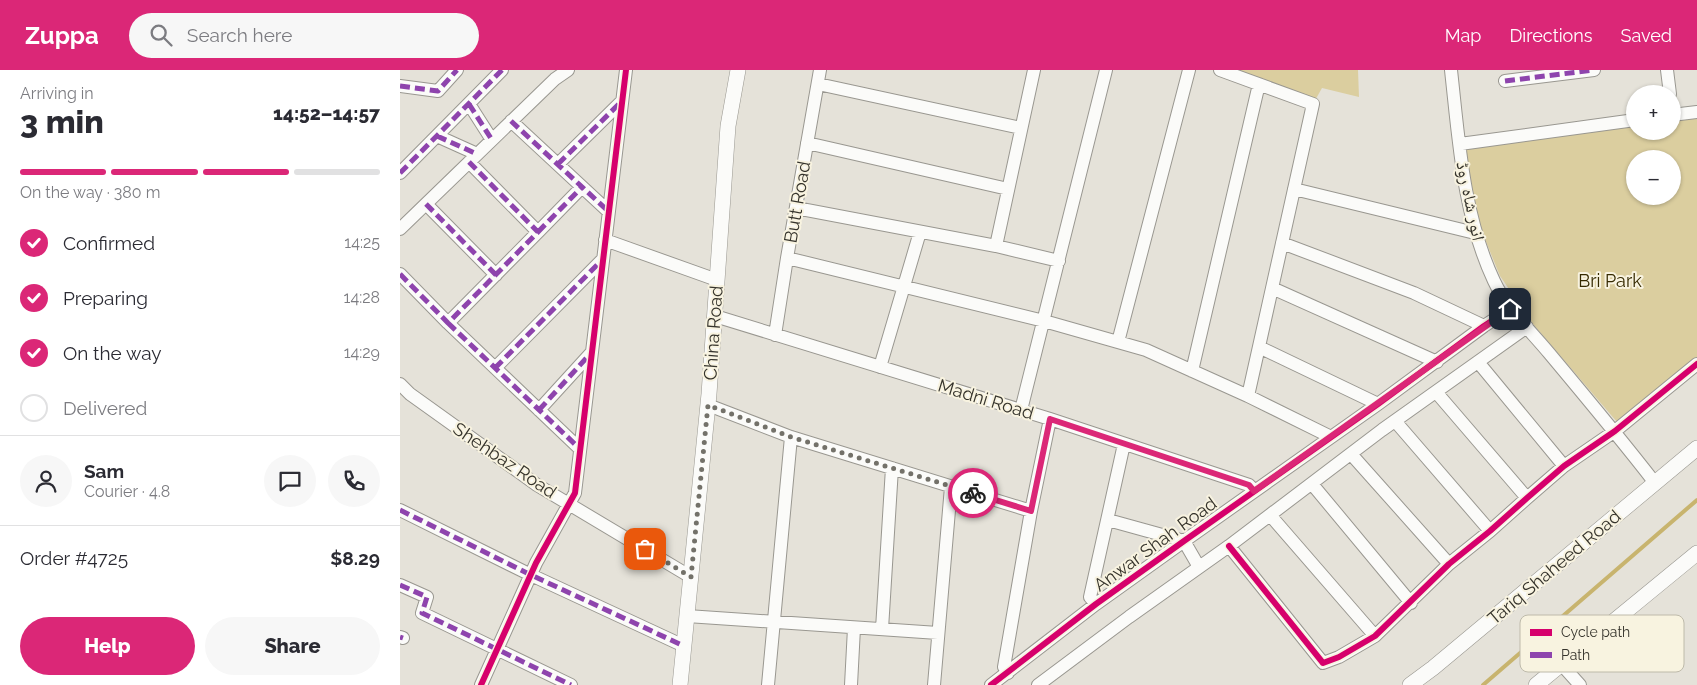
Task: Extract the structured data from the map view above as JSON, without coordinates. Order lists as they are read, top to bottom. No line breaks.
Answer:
{"streets":{"main road":["China Road","Tariq Shaheed Road"],"street":["انور شاہ روڈ","Butt Road","Madni Road","Shehbaz Road","Anwar Shah Road"]},"crossings":[["انور شاہ روڈ","Anwar Shah Road"],["انور شاہ روڈ","Tariq Shaheed Road"],["Butt Road","Madni Road"],["China Road","Madni Road"],["China Road","Shehbaz Road"],["Madni Road","Anwar Shah Road"]],"parks":["Bri Park"],"legend":["Cycle path","Path"],"page":{"header":"Zuppa","search":"Search here","nav":["Map","Directions","Saved"],"heading":["3 min","Arriving in","14:52–14:57"],"panel":["Sam","Courier · 4.8","Order #4725","$8.29"],"map_buttons":["+","−"],"bar":"On the way · 380 m","list":[["Confirmed","14:25"],["Preparing","14:28"],["On the way","14:29"],"Delivered"],"buttons":["Help","Share"]}}
